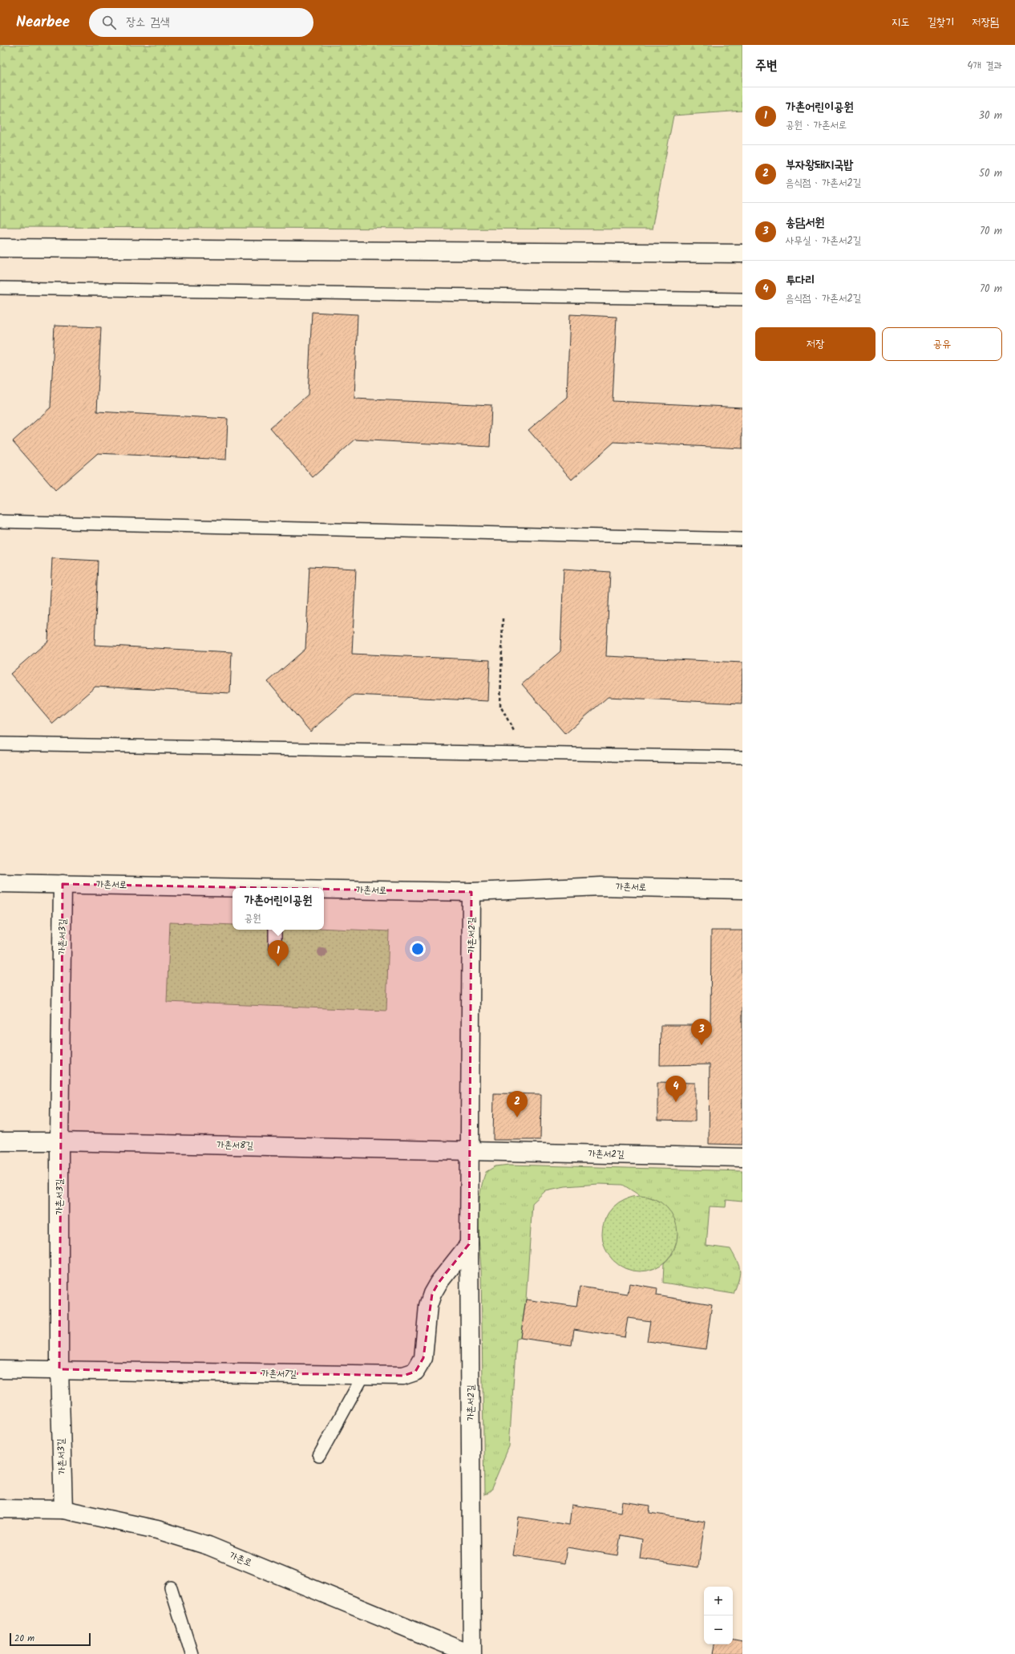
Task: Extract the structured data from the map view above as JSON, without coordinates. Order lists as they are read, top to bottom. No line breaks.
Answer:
{"streets":{"street":["가촌서로","가촌서2길","가촌서3길","가촌서8길","가촌서7길","가촌로"]},"crossings":[["가촌서로","가촌서2길"],["가촌서로","가촌서3길"],["가촌서2길","가촌서8길"],["가촌서2길","가촌서7길"],["가촌서2길","가촌로"],["가촌서3길","가촌서8길"],["가촌서3길","가촌서7길"],["가촌서3길","가촌로"]],"scale_bar":"20 m","page":{"header":"Nearbee","search":"장소 검색","nav":["지도","길찾기","저장됨"],"heading":["주변","4개 결과"],"list":[{"mark":"1","name":"가촌어린이공원","note":"공원 · 가촌서로","value":"30 m"},{"mark":"2","name":"부자왕돼지국밥","note":"음식점 · 가촌서2길","value":"50 m"},{"mark":"3","name":"송담서원","note":"사무실 · 가촌서2길","value":"70 m"},{"mark":"4","name":"투다리","note":"음식점 · 가촌서2길","value":"70 m"}],"buttons":["저장","공유"],"popup":["가촌어린이공원","공원"],"pins":["1","3","4","2"],"map_buttons":["+","−"],"scale":"20 m"}}
